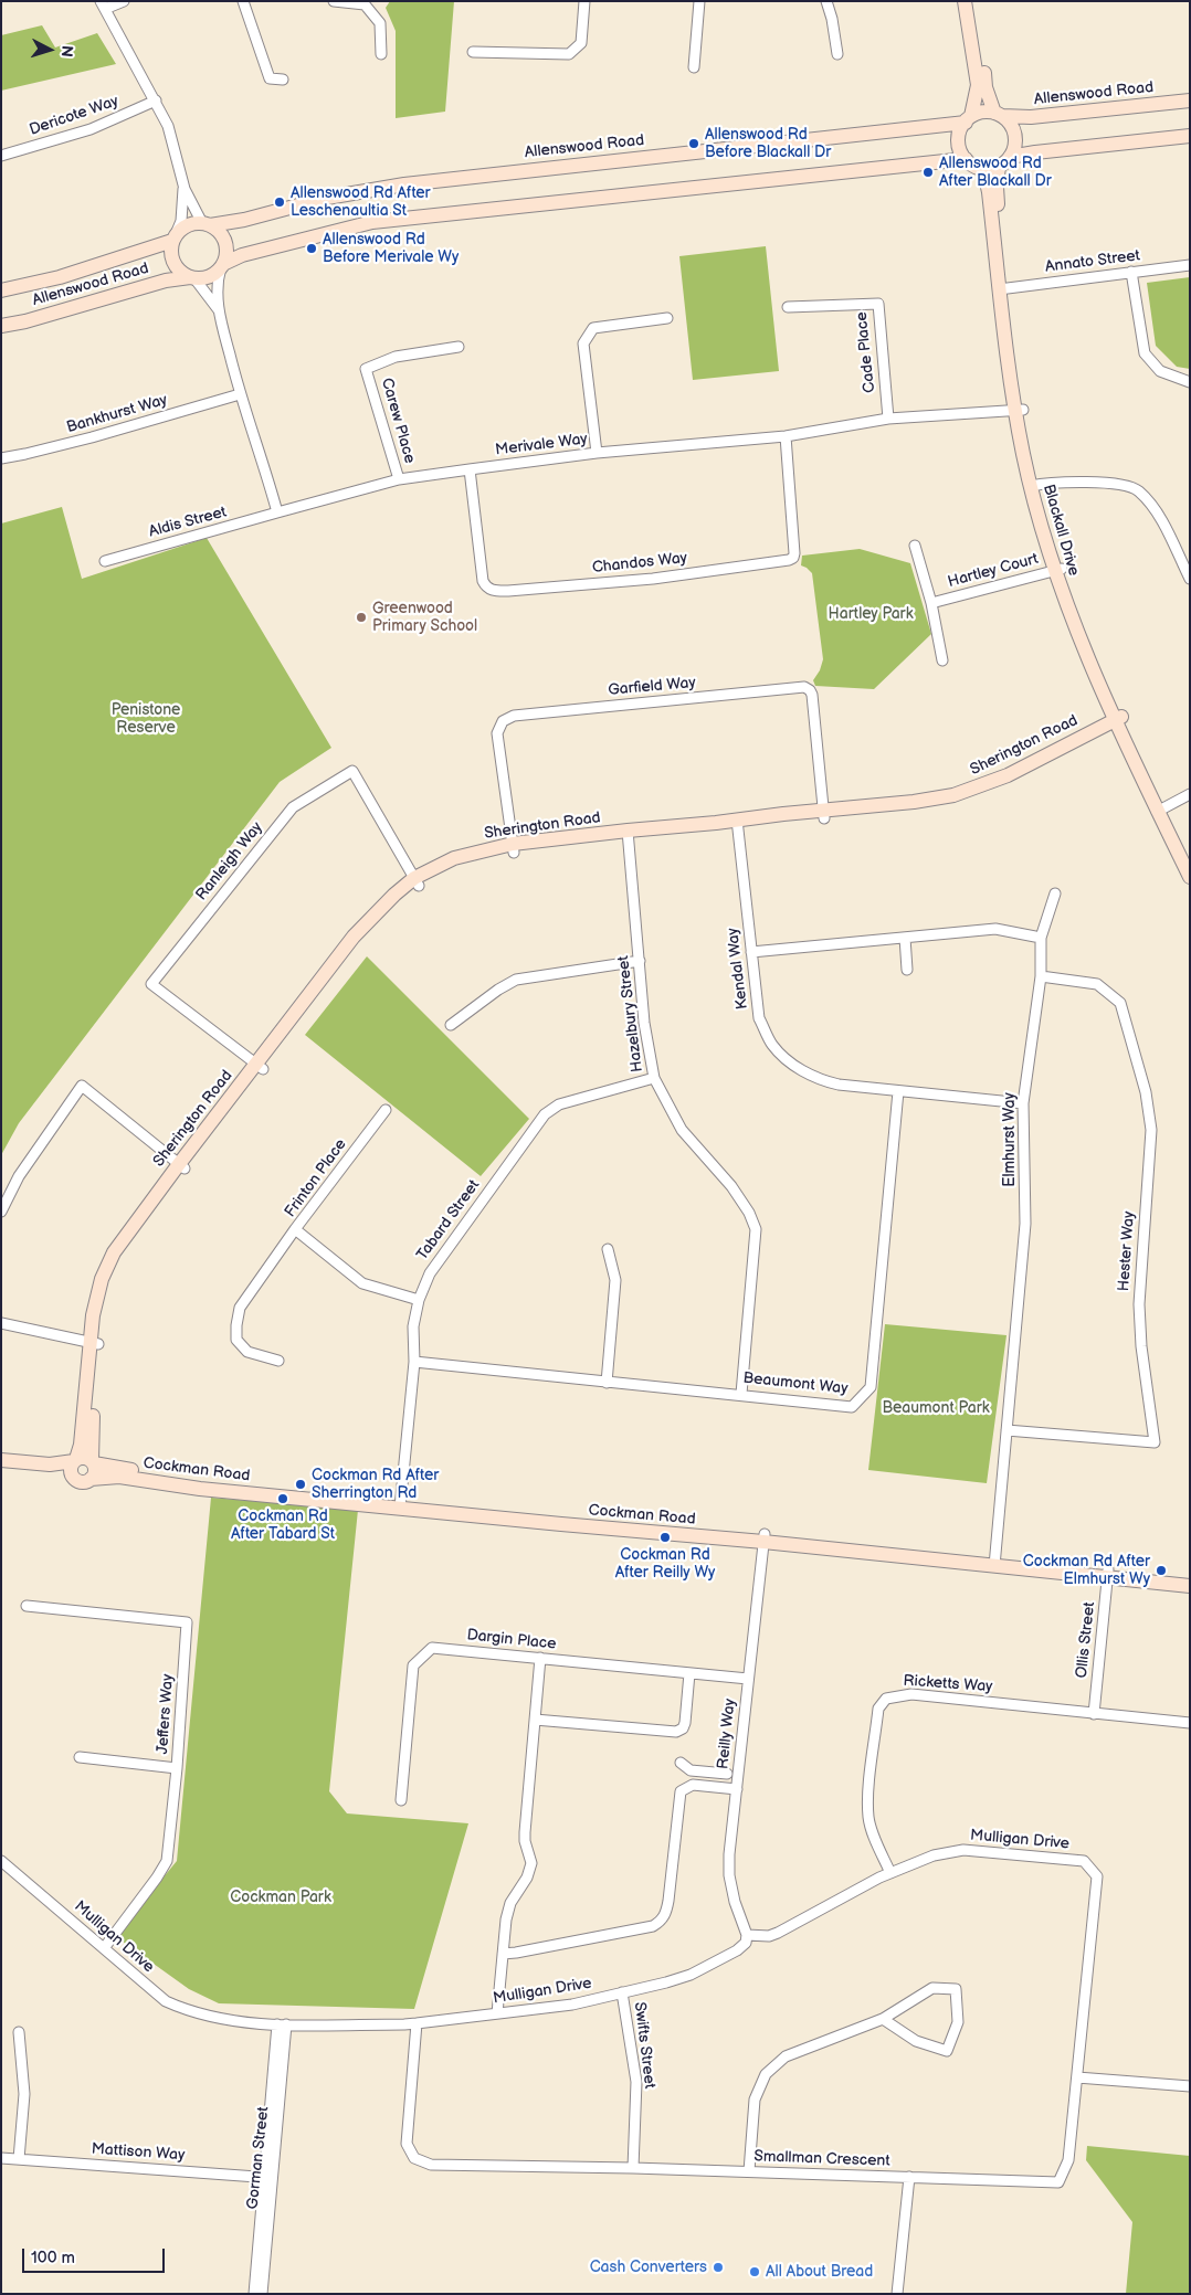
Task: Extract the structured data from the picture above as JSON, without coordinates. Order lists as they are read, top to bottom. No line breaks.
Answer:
{"streets":{"street":["Allenswood Road","Dericote Way","Annato Street","Cade Place","Bankhurst Way","Carew Place","Merivale Way","Aldis Street","Blackall Drive","Chandos Way","Hartley Court","Garfield Way","Sherington Road","Ranleigh Way","Kendal Way","Hazelbury Street","Elmhurst Way","Frinton Place","Tabard Street","Hester Way","Beaumont Way","Cockman Road","Dargin Place","Ollis Street","Ricketts Way","Jeffers Way","Reilly Way","Mulligan Drive","Swifts Street","Mattison Way","Gorman Street","Smallman Crescent"]},"crossings":[["Allenswood Road","Blackall Drive"],["Annato Street","Blackall Drive"],["Cade Place","Merivale Way"],["Carew Place","Merivale Way"],["Merivale Way","Aldis Street"],["Merivale Way","Blackall Drive"],["Merivale Way","Chandos Way"],["Blackall Drive","Hartley Court"],["Blackall Drive","Sherington Road"],["Garfield Way","Sherington Road"],["Sherington Road","Ranleigh Way"],["Sherington Road","Kendal Way"],["Sherington Road","Hazelbury Street"],["Sherington Road","Cockman Road"],["Kendal Way","Elmhurst Way"],["Kendal Way","Beaumont Way"],["Hazelbury Street","Tabard Street"],["Hazelbury Street","Beaumont Way"],["Elmhurst Way","Hester Way"],["Elmhurst Way","Cockman Road"],["Frinton Place","Tabard Street"],["Tabard Street","Beaumont Way"],["Tabard Street","Cockman Road"],["Cockman Road","Ollis Street"],["Cockman Road","Reilly Way"],["Dargin Place","Reilly Way"],["Ollis Street","Ricketts Way"],["Ricketts Way","Mulligan Drive"],["Jeffers Way","Mulligan Drive"],["Reilly Way","Mulligan Drive"],["Mulligan Drive","Swifts Street"],["Mulligan Drive","Gorman Street"],["Mulligan Drive","Smallman Crescent"],["Swifts Street","Smallman Crescent"],["Mattison Way","Gorman Street"]],"parks":["Hartley Park","Penistone Reserve","Beaumont Park","Cockman Park"],"places":["Allenswood Rd Before Blackall Dr","Allenswood Rd After Blackall Dr","Allenswood Rd After Leschenaultia St","Allenswood Rd Before Merivale Wy","Greenwood Primary School","Cockman Rd After Sherrington Rd","Cockman Rd After Tabard St","Cockman Rd After Reilly Wy","Cockman Rd After Elmhurst Wy","Cash Converters","All About Bread"],"scale_bar":"100 m","north":"right"}
